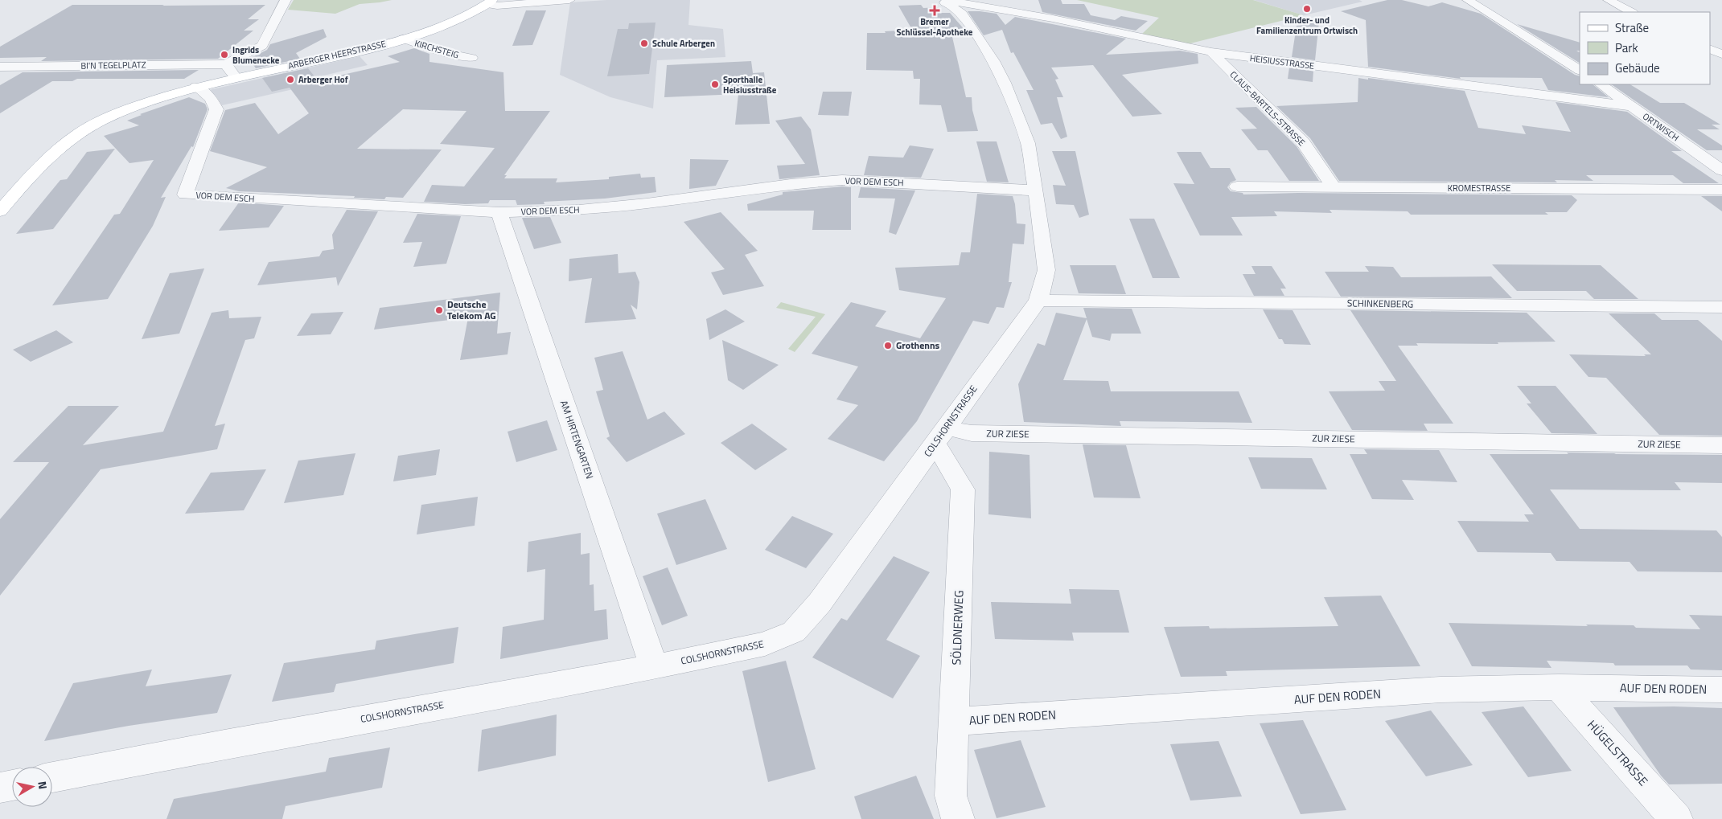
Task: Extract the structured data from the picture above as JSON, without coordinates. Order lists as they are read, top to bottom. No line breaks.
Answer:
{"streets":{"main road":["ARBERGER HEERSTRASSE"],"street":["KIRCHSTEIG","HEISIUSSTRASSE","BI'N TEGELPLATZ","CLAUS-BARTELS-STRASSE","ORTWISCH","VOR DEM ESCH","KROMESTRASSE","SCHINKENBERG","COLSHORNSTRASSE","ZUR ZIESE","AM HIRTENGARTEN","SÖLDNERWEG","AUF DEN RODEN","HÜGELSTRASSE"]},"crossings":[["KIRCHSTEIG","ARBERGER HEERSTRASSE"],["ARBERGER HEERSTRASSE","VOR DEM ESCH"],["HEISIUSSTRASSE","CLAUS-BARTELS-STRASSE"],["HEISIUSSTRASSE","ORTWISCH"],["HEISIUSSTRASSE","COLSHORNSTRASSE"],["CLAUS-BARTELS-STRASSE","KROMESTRASSE"],["VOR DEM ESCH","COLSHORNSTRASSE"],["VOR DEM ESCH","AM HIRTENGARTEN"],["SCHINKENBERG","COLSHORNSTRASSE"],["COLSHORNSTRASSE","ZUR ZIESE"],["COLSHORNSTRASSE","AM HIRTENGARTEN"],["COLSHORNSTRASSE","SÖLDNERWEG"],["ZUR ZIESE","SÖLDNERWEG"],["SÖLDNERWEG","AUF DEN RODEN"],["AUF DEN RODEN","HÜGELSTRASSE"]],"places":{"other":["Kinder- und Familienzentrum Ortwisch","Schule Arbergen","Ingrids Blumenecke","Arberger Hof","Sporthalle Heisiusstraße","Deutsche Telekom AG","Grothenns"],"health":["Bremer Schlüssel-Apotheke"]},"legend":["Straße","Park","Gebäude"],"north":"right"}
